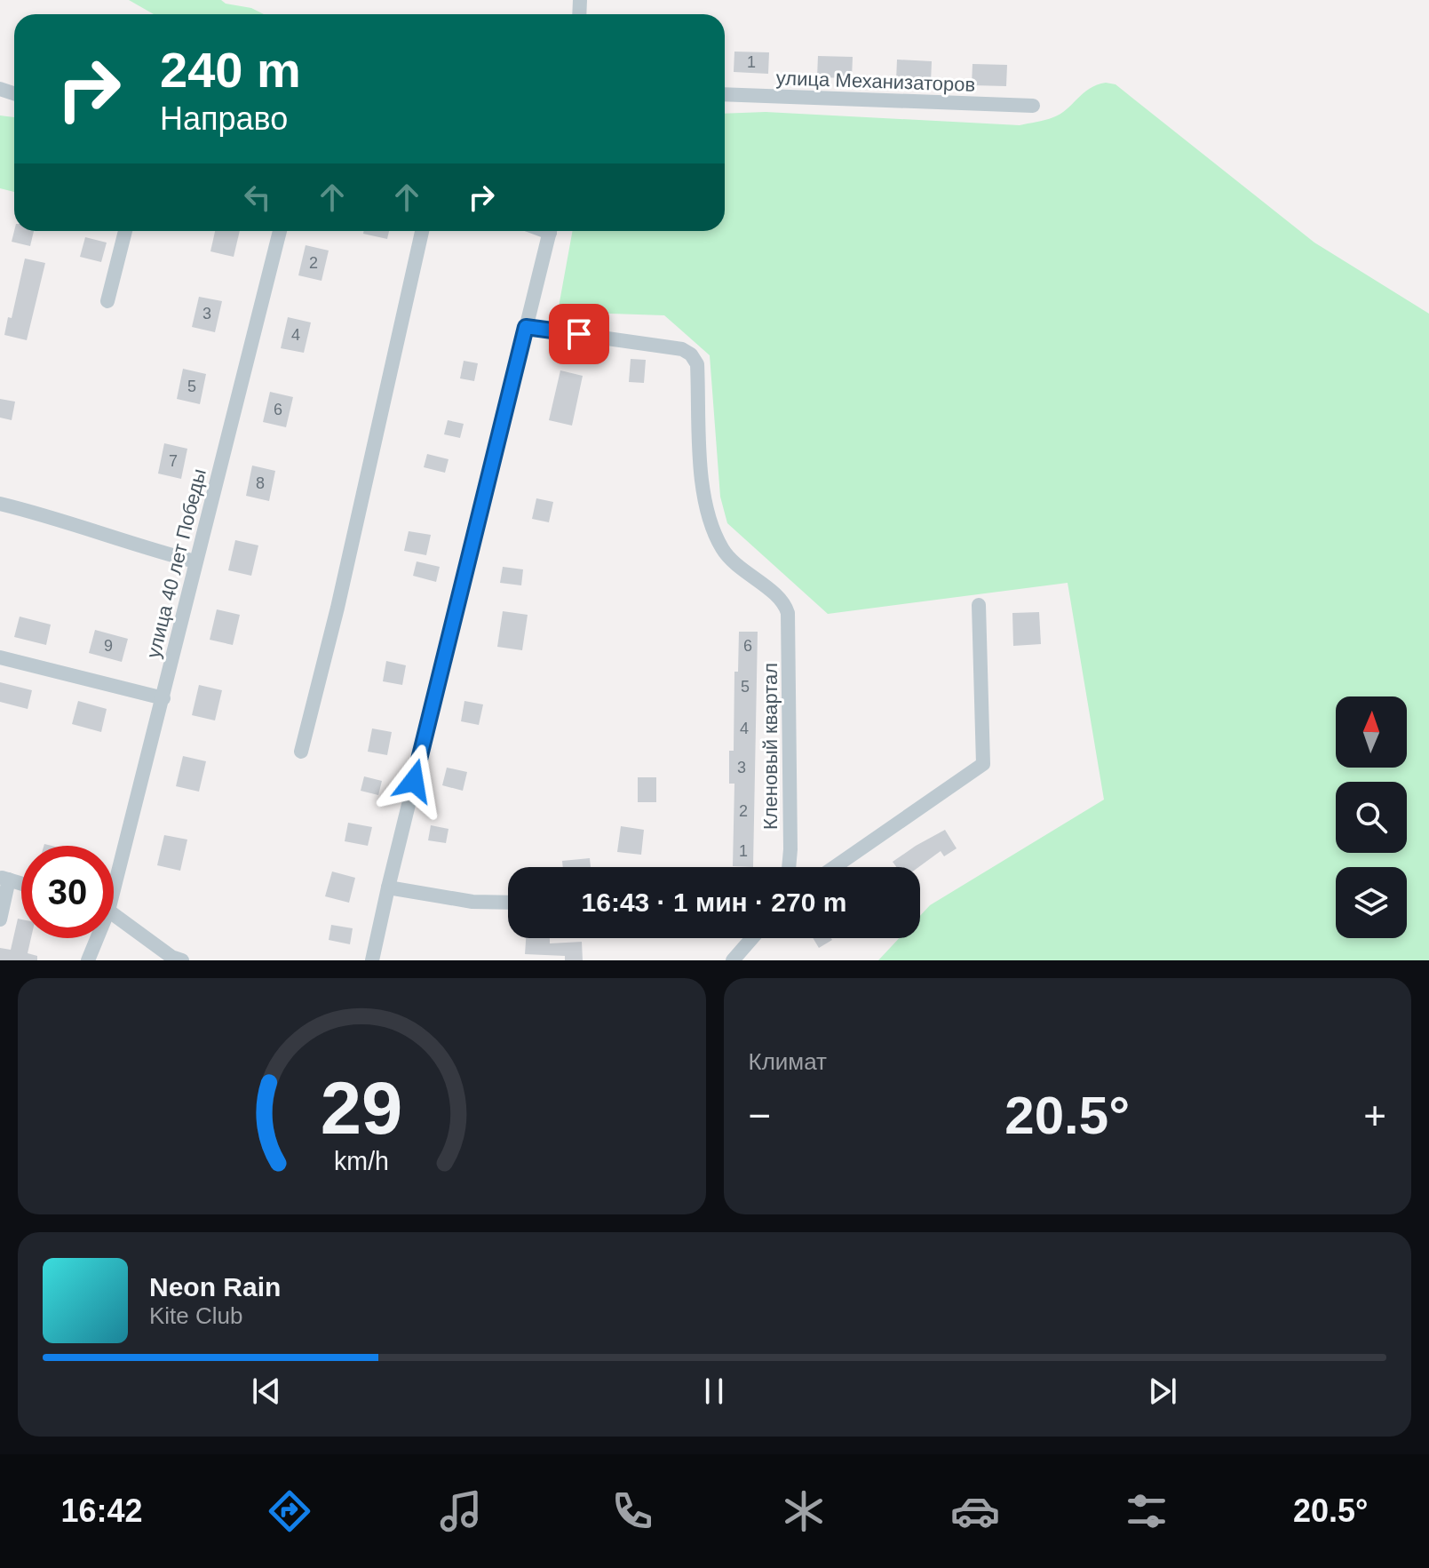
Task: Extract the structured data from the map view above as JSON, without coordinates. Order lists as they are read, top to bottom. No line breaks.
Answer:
{"streets":{"street":["улица Механизаторов","улица 40 лет Победы","Кленовый квартал"]},"house_numbers":["1","2","3","4","5","6","7","8","9","6","5","4","3","2","1"],"north":"top","page":{"turn":["240 m","Направо"],"limit":"30","trip":"16:43 · 1 мин · 270 m","tile":"Климат","heat":["−","20.5°","+"],"song":["Neon Rain","Kite Club"],"tabs":["16:42","20.5°"],"gauge":["29","km/h"]}}
